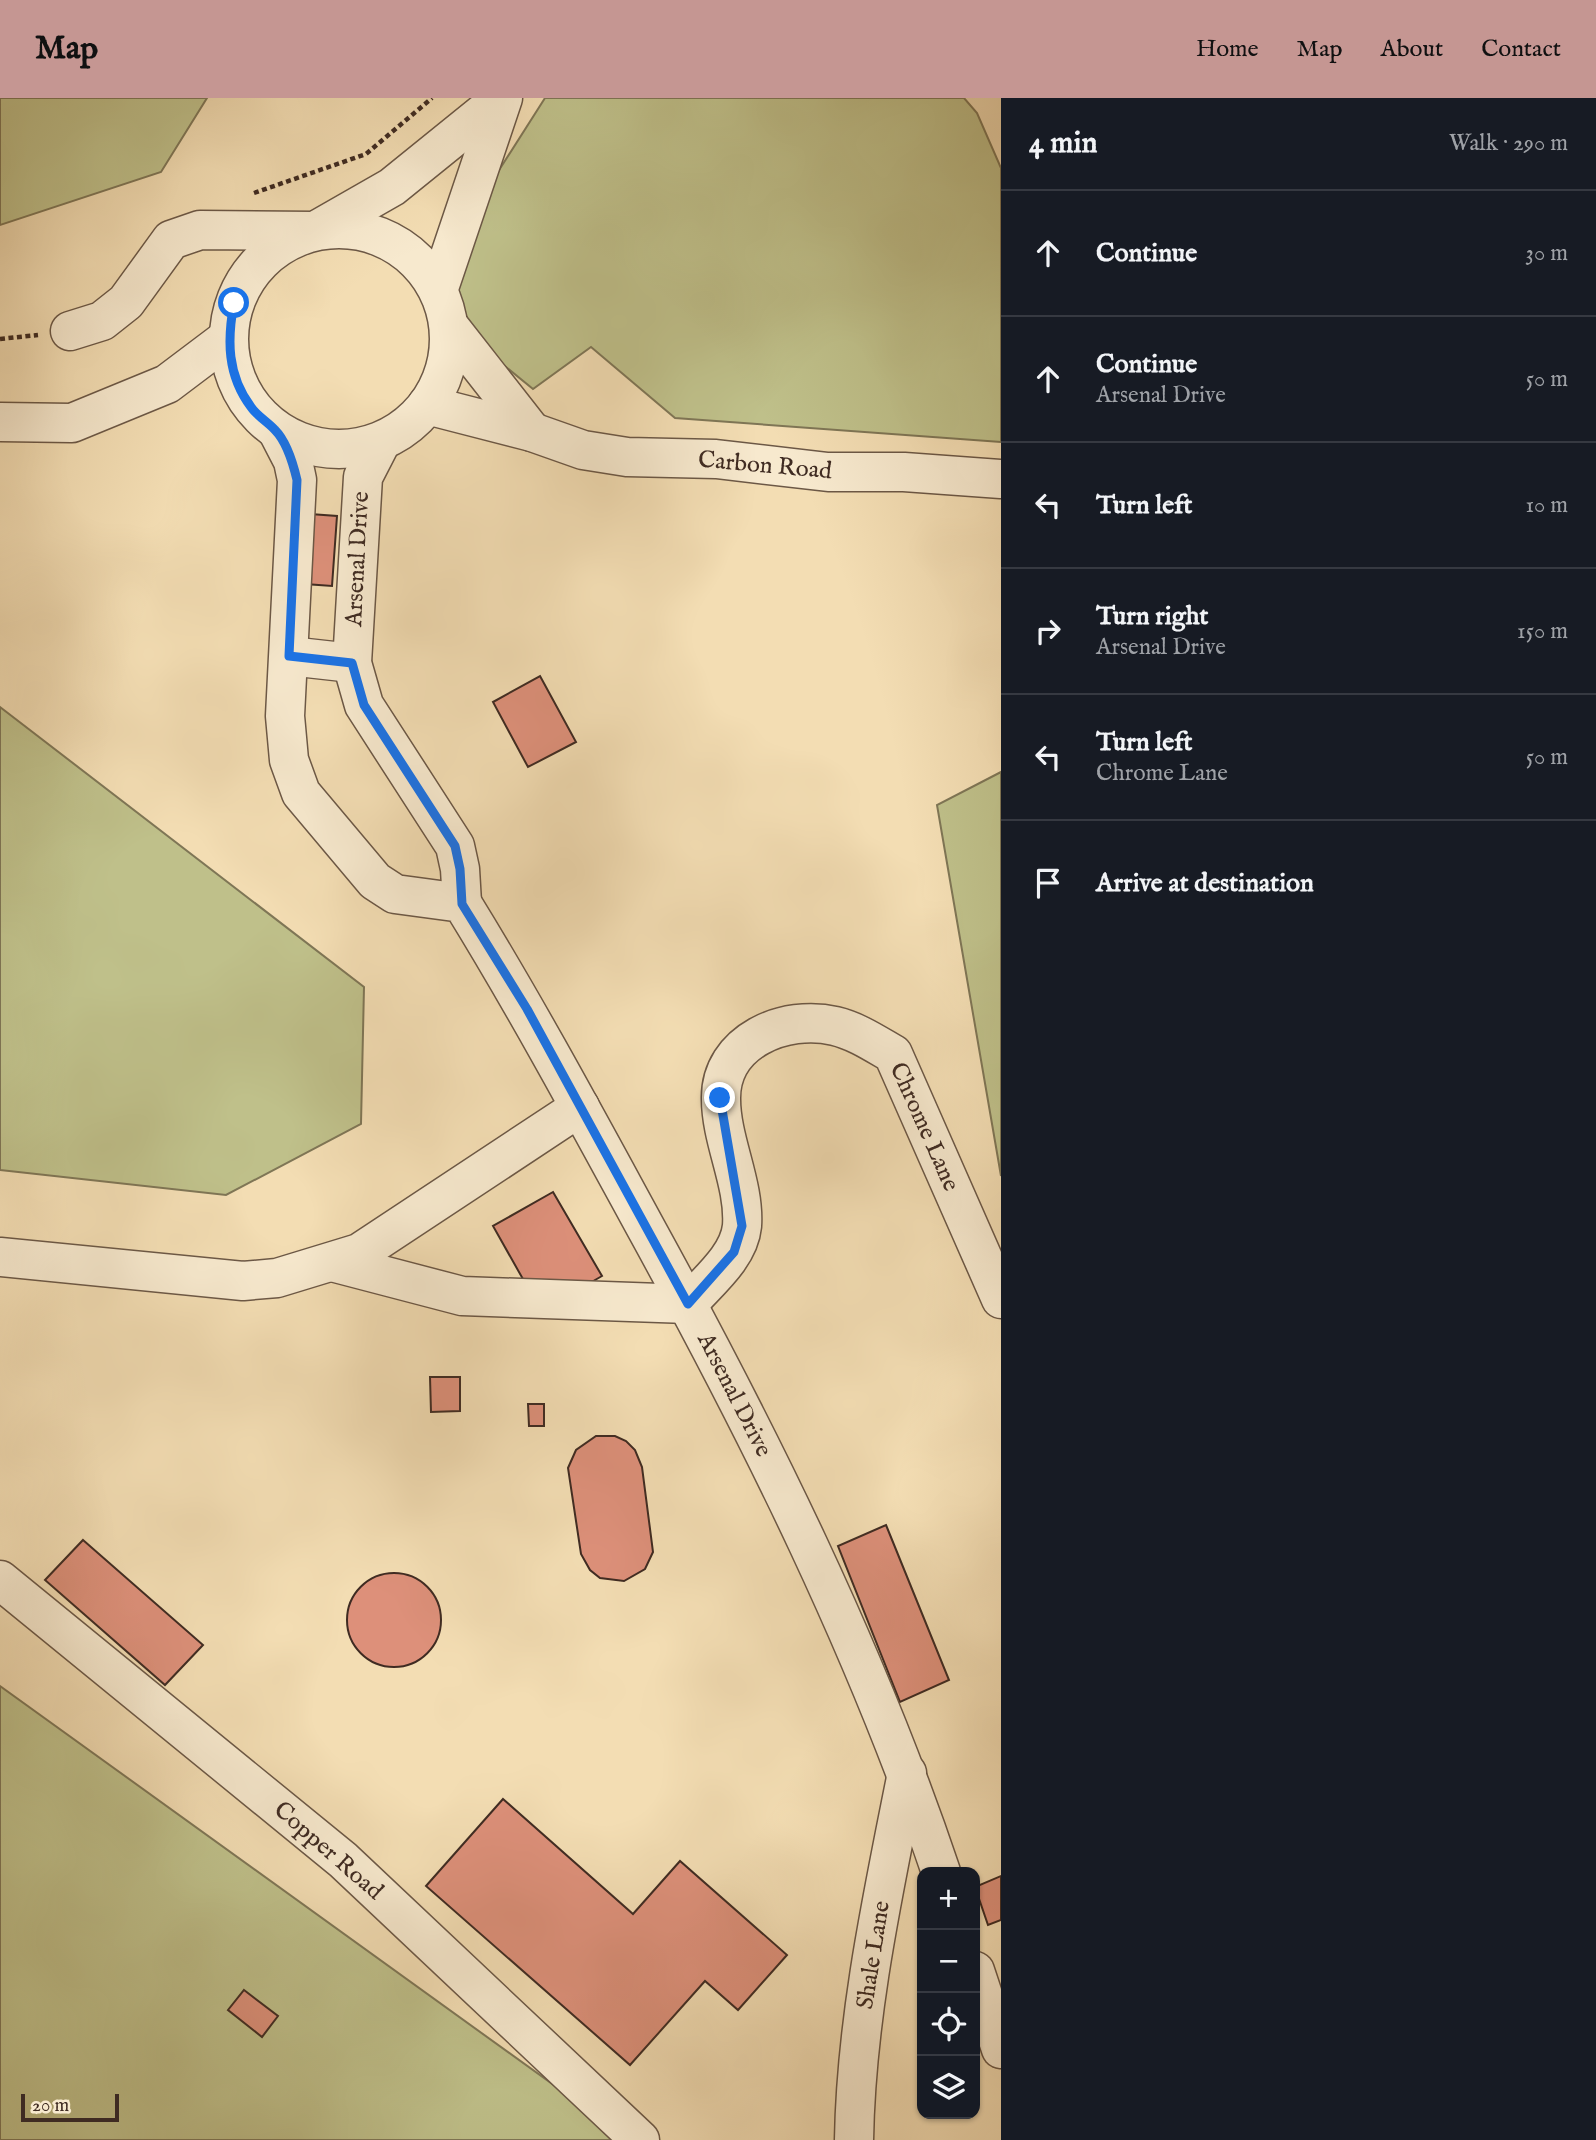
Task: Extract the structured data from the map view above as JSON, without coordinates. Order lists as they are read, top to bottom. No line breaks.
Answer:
{"streets":{"lane":["Carbon Road","Arsenal Drive","Chrome Lane","Copper Road","Shale Lane"]},"crossings":[["Carbon Road","Arsenal Drive"],["Arsenal Drive","Chrome Lane"],["Arsenal Drive","Shale Lane"]],"scale_bar":"20 m","page":{"header":"Map","nav":["Home","Map","About","Contact"],"heading":["4 min","Walk · 290 m"],"list":[["Continue","30 m"],["Continue","Arsenal Drive","50 m"],["Turn left","10 m"],["Turn right","Arsenal Drive","150 m"],["Turn left","Chrome Lane","50 m"],"Arrive at destination"],"map_buttons":["+","−"],"scale":"20 m"}}
